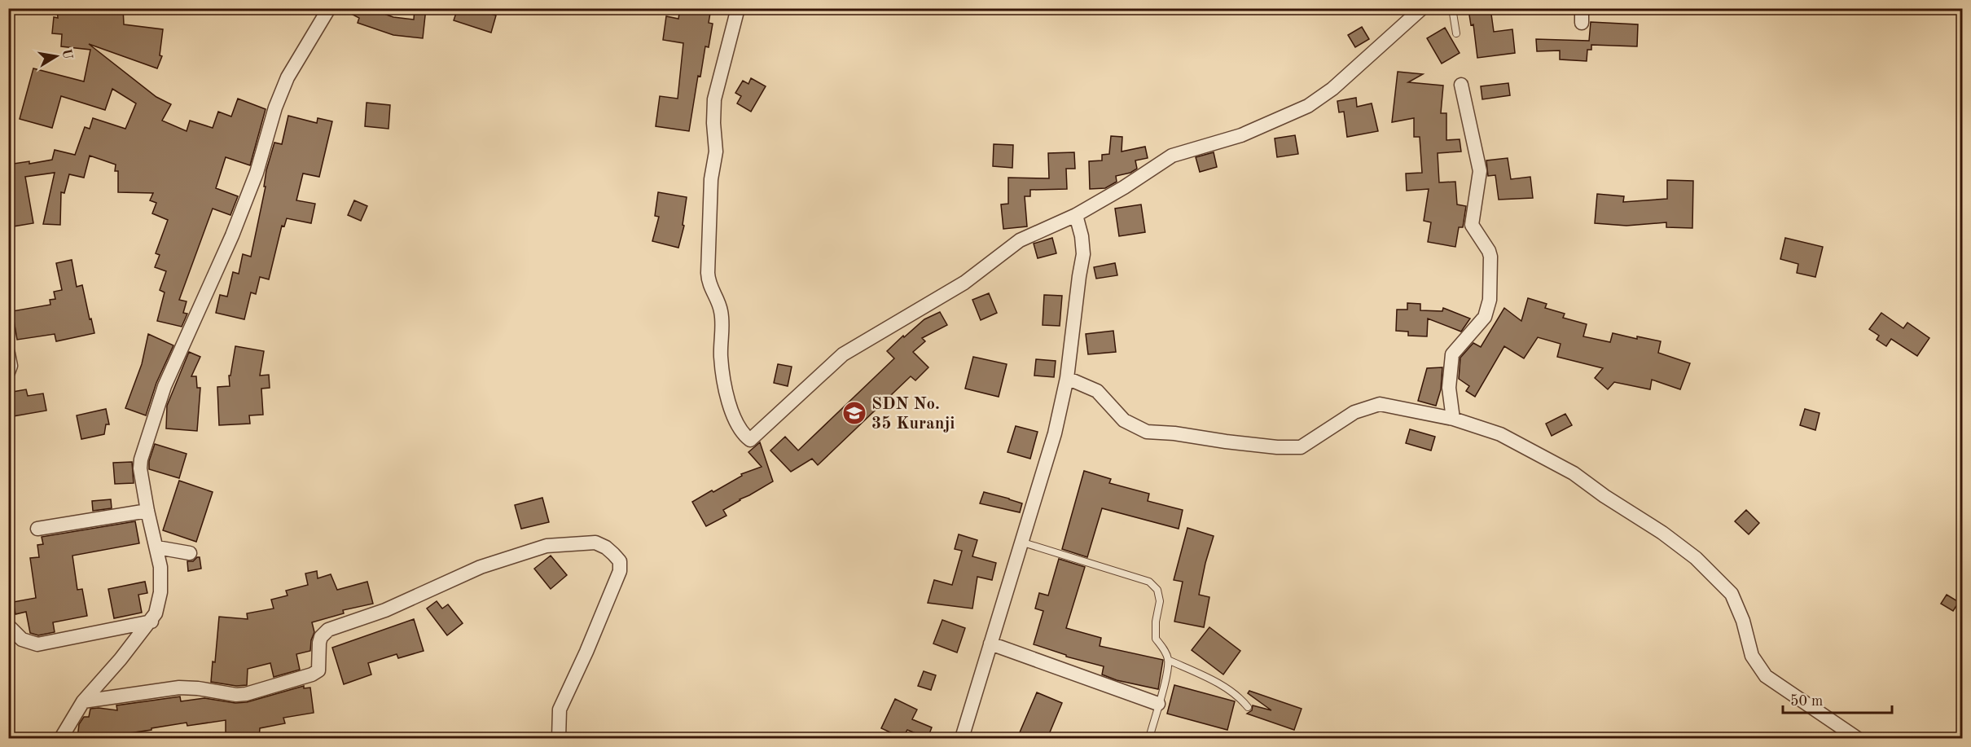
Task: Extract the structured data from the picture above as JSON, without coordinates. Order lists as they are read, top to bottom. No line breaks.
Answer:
{"places":{"school or university":["SDN No. 35 Kuranji"]},"scale_bar":"50 m","north":"right"}
